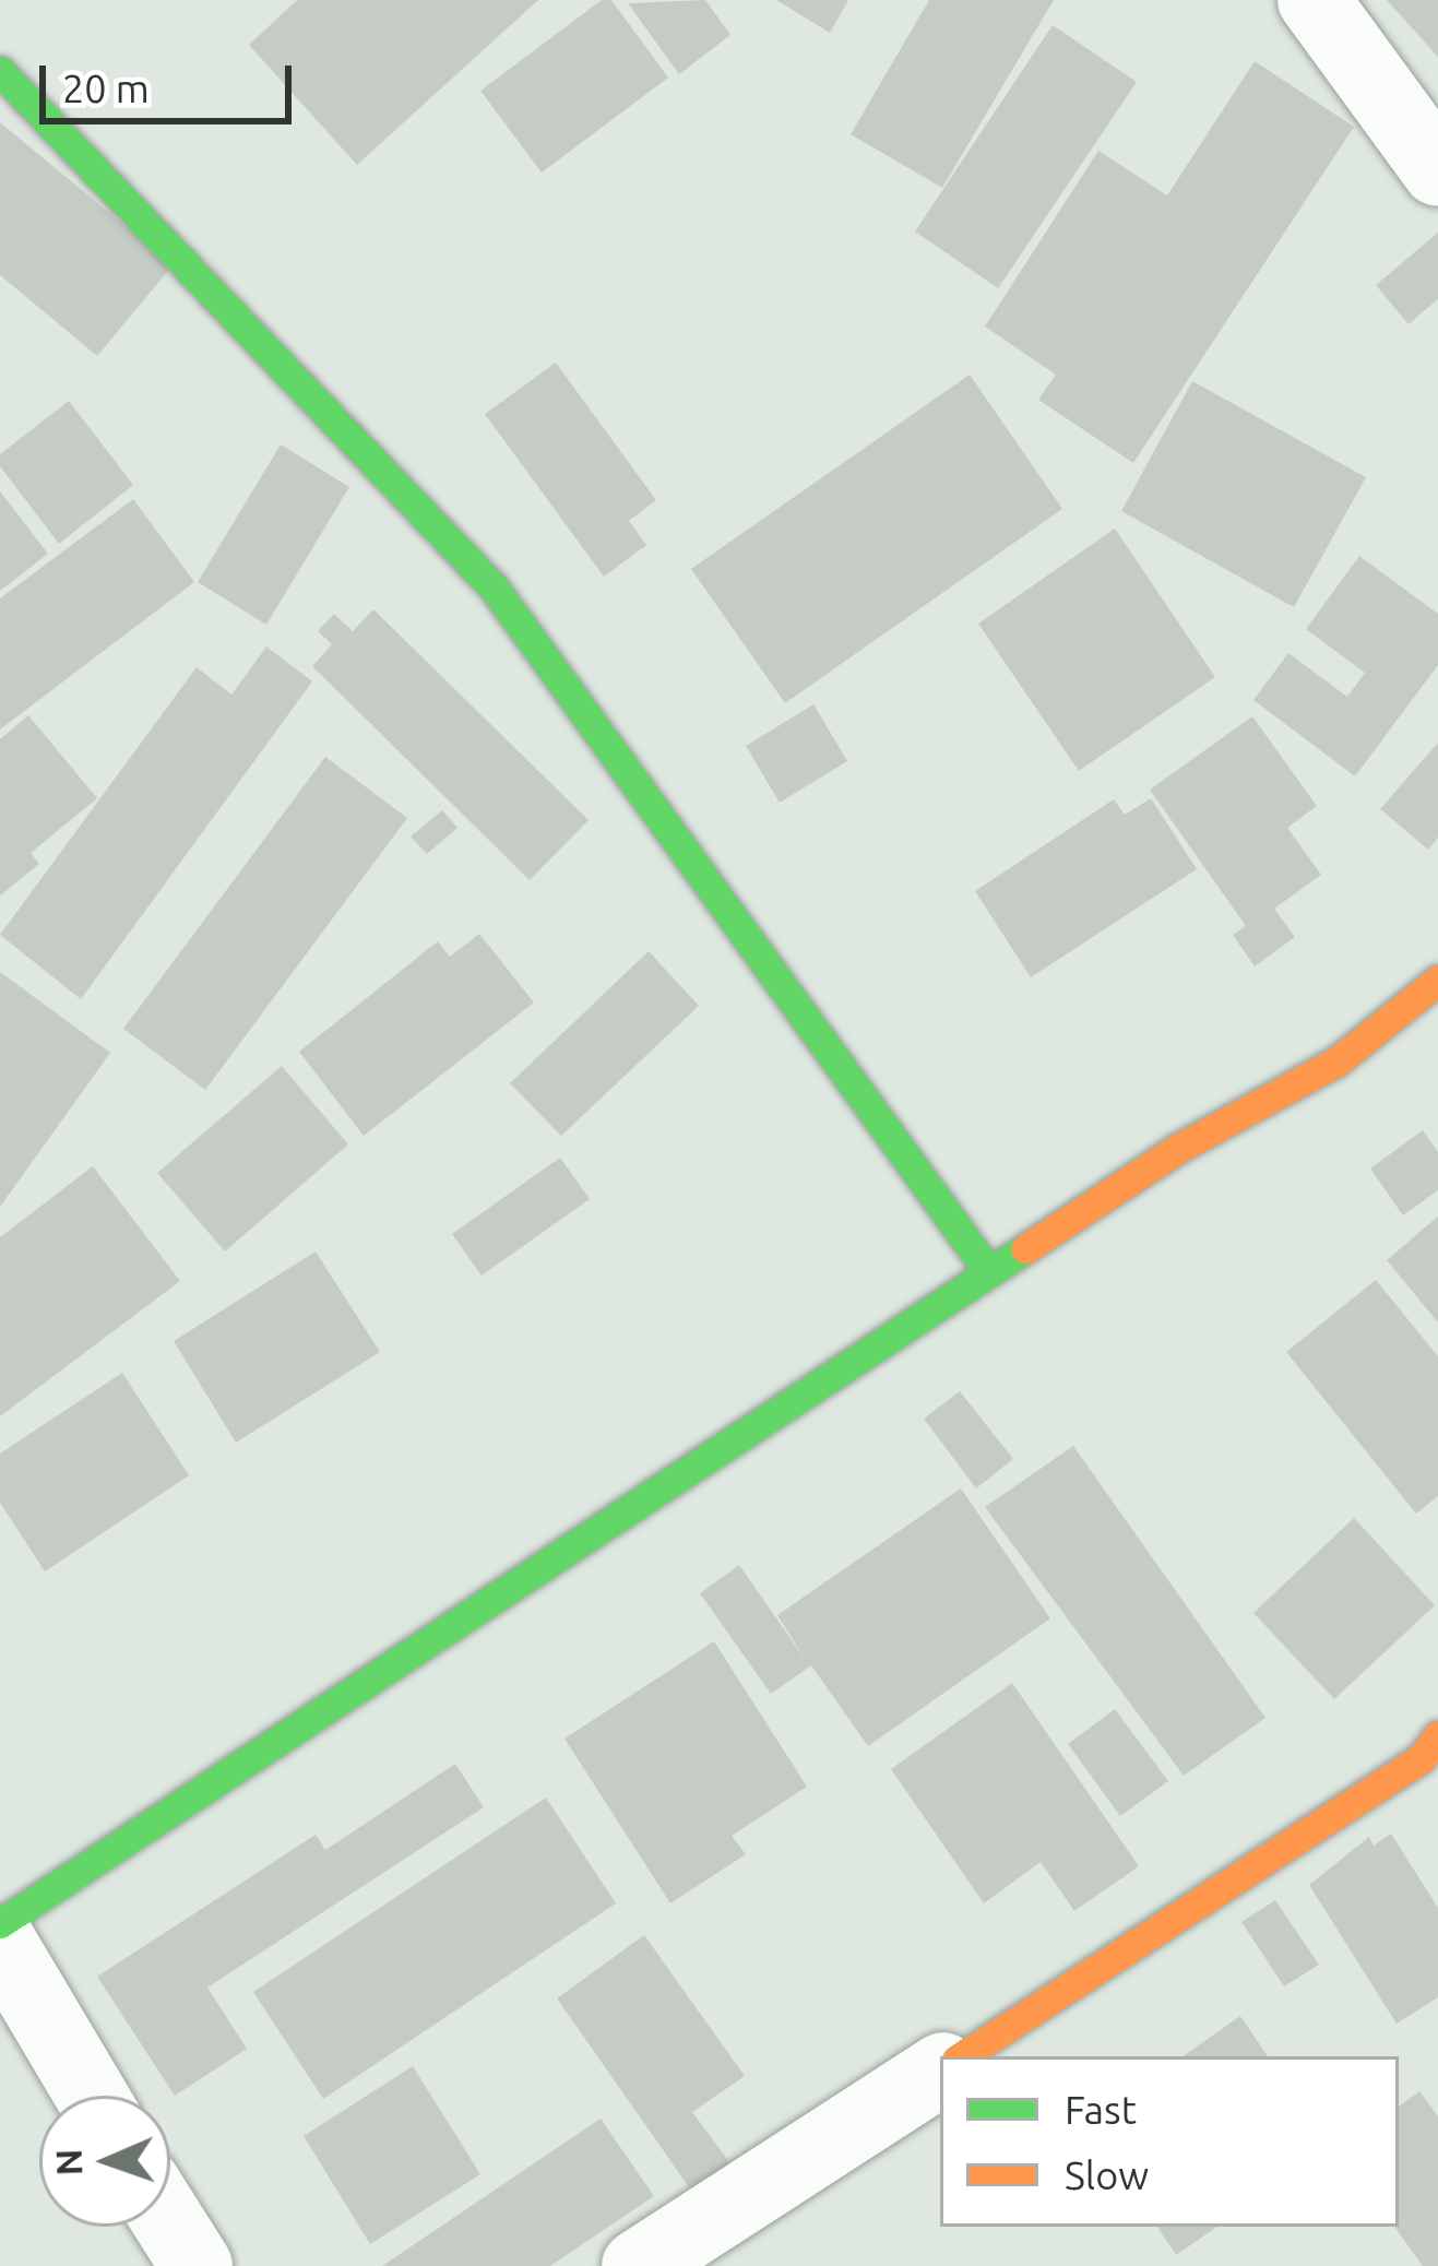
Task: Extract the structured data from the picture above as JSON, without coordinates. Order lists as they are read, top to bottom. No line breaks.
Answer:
{"legend":["Fast","Slow"],"scale_bar":"20 m","north":"left"}
